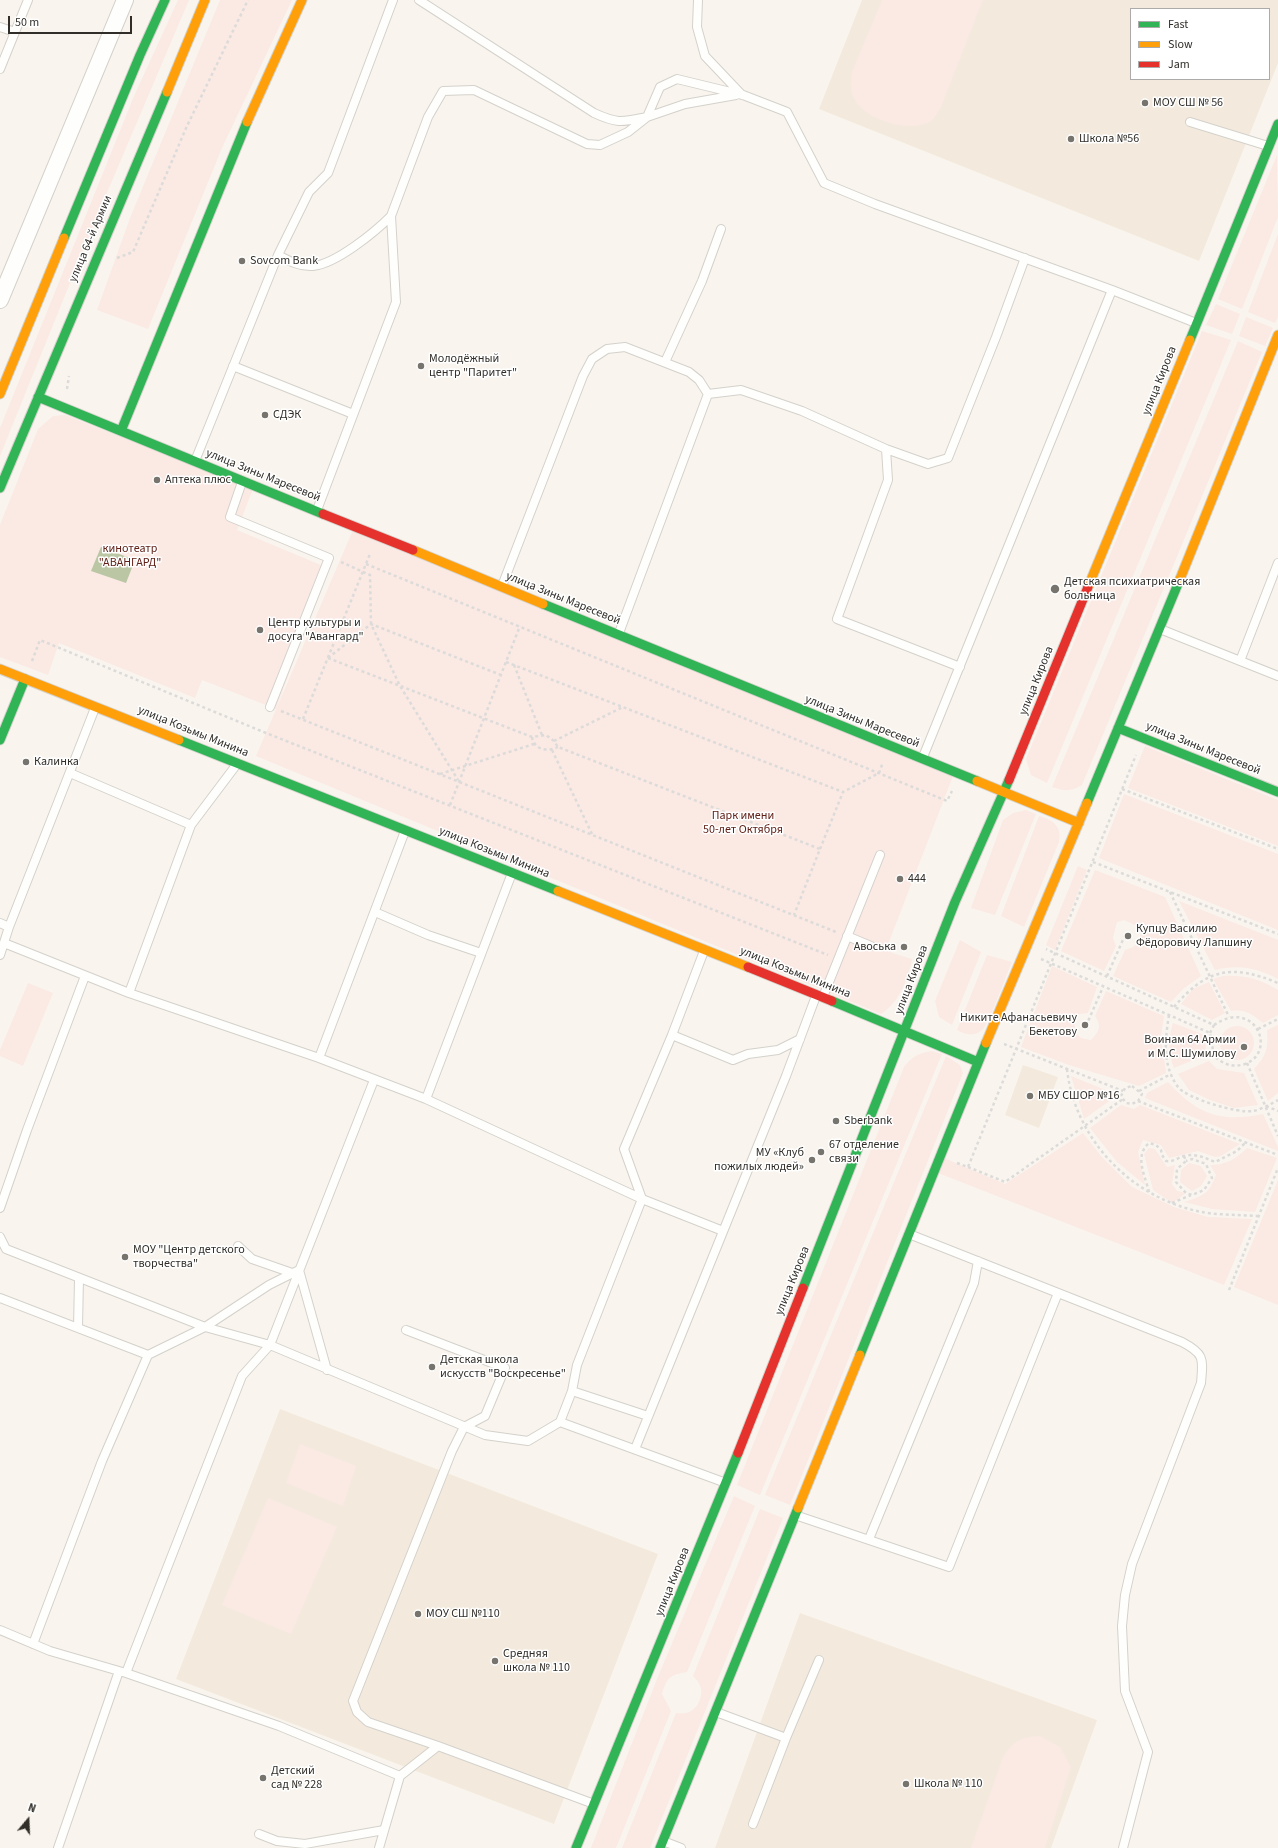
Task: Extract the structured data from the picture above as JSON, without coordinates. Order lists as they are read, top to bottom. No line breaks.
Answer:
{"streets":{"main road":["улица 64-й Армии","улица Кирова","улица Зины Маресевой","улица Козьмы Минина"]},"crossings":[["улица 64-й Армии","улица Зины Маресевой"],["улица Кирова","улица Зины Маресевой"],["улица Кирова","улица Козьмы Минина"]],"parks":["кинотеатр \"АВАНГАРД\"","Парк имени 50-лет Октября"],"places":["МОУ СШ № 56","Школа №56","Sovcom Bank","Молодёжный центр \"Паритет\"","СДЭК","Аптека плюс","Детская психиатрическая больница","Центр культуры и досуга \"Авангард\"","Калинка","444","Купцу Василию Фёдоровичу Лапшину","Авоська","Никите Афанасьевичу Бекетову","Воинам 64 Армии и М.С. Шумилову","МБУ СШОР №16","Sberbank","67 отделение связи","МУ «Клуб пожилых людей»","МОУ \"Центр детского творчества\"","Детская школа искусств \"Воскресенье\"","МОУ СШ №110","Средняя школа № 110","Детский сад № 228","Школа № 110"],"legend":["Fast","Slow","Jam"],"scale_bar":"50 m","north":"top"}
